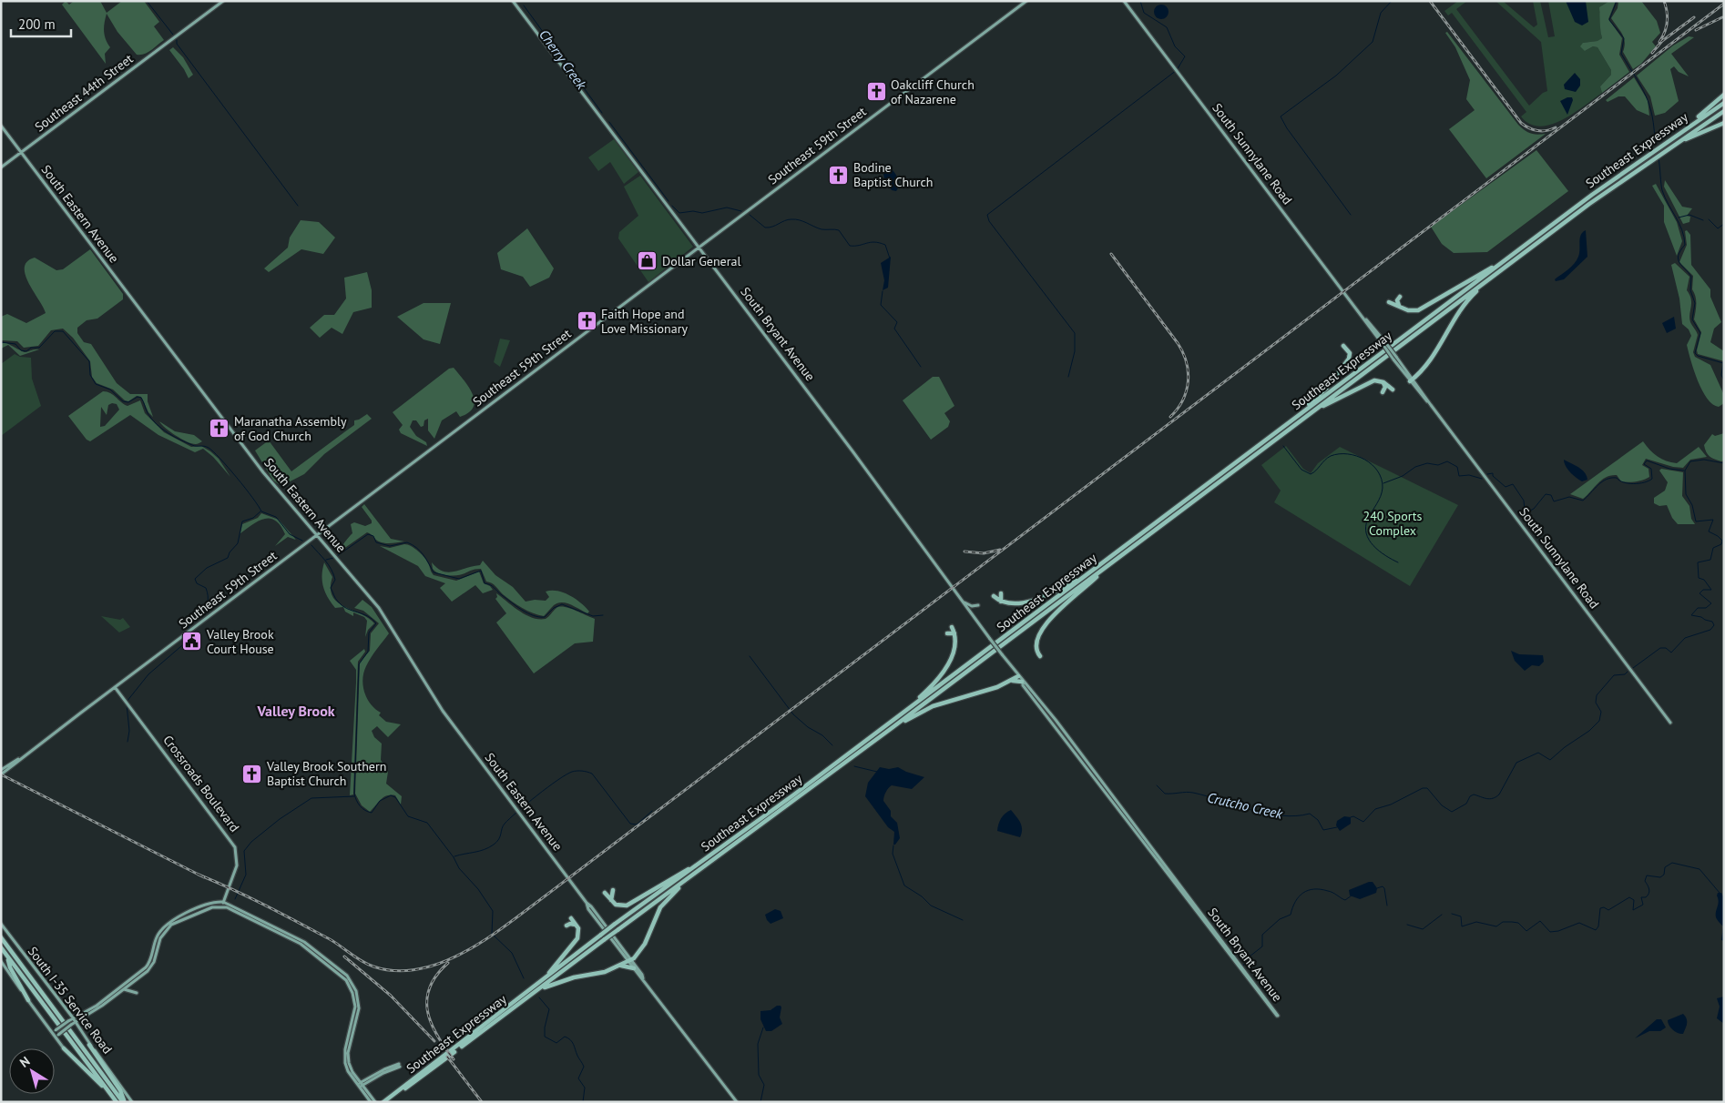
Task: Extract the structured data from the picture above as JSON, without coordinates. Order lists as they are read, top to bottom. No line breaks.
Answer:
{"streets":{"highway":["Southeast Expressway"],"main road":["Southeast 44th Street","Southeast 59th Street","South Sunnylane Road","South Eastern Avenue","South Bryant Avenue","Crossroads Boulevard","South I-35 Service Road"]},"crossings":[["Southeast 44th Street","South Eastern Avenue"],["Southeast 59th Street","South Eastern Avenue"],["Southeast 59th Street","South Bryant Avenue"],["Southeast 59th Street","Crossroads Boulevard"]],"districts":["Valley Brook"],"water":["Cherry Creek","Crutcho Creek"],"parks":["240 Sports Complex"],"places":{"church":["Oakcliff Church of Nazarene","Bodine Baptist Church","Faith Hope and Love Missionary","Maranatha Assembly of God Church","Valley Brook Southern Baptist Church"],"shop":["Dollar General"],"public building":["Valley Brook Court House"]},"scale_bar":"200 m","north":"top left"}
